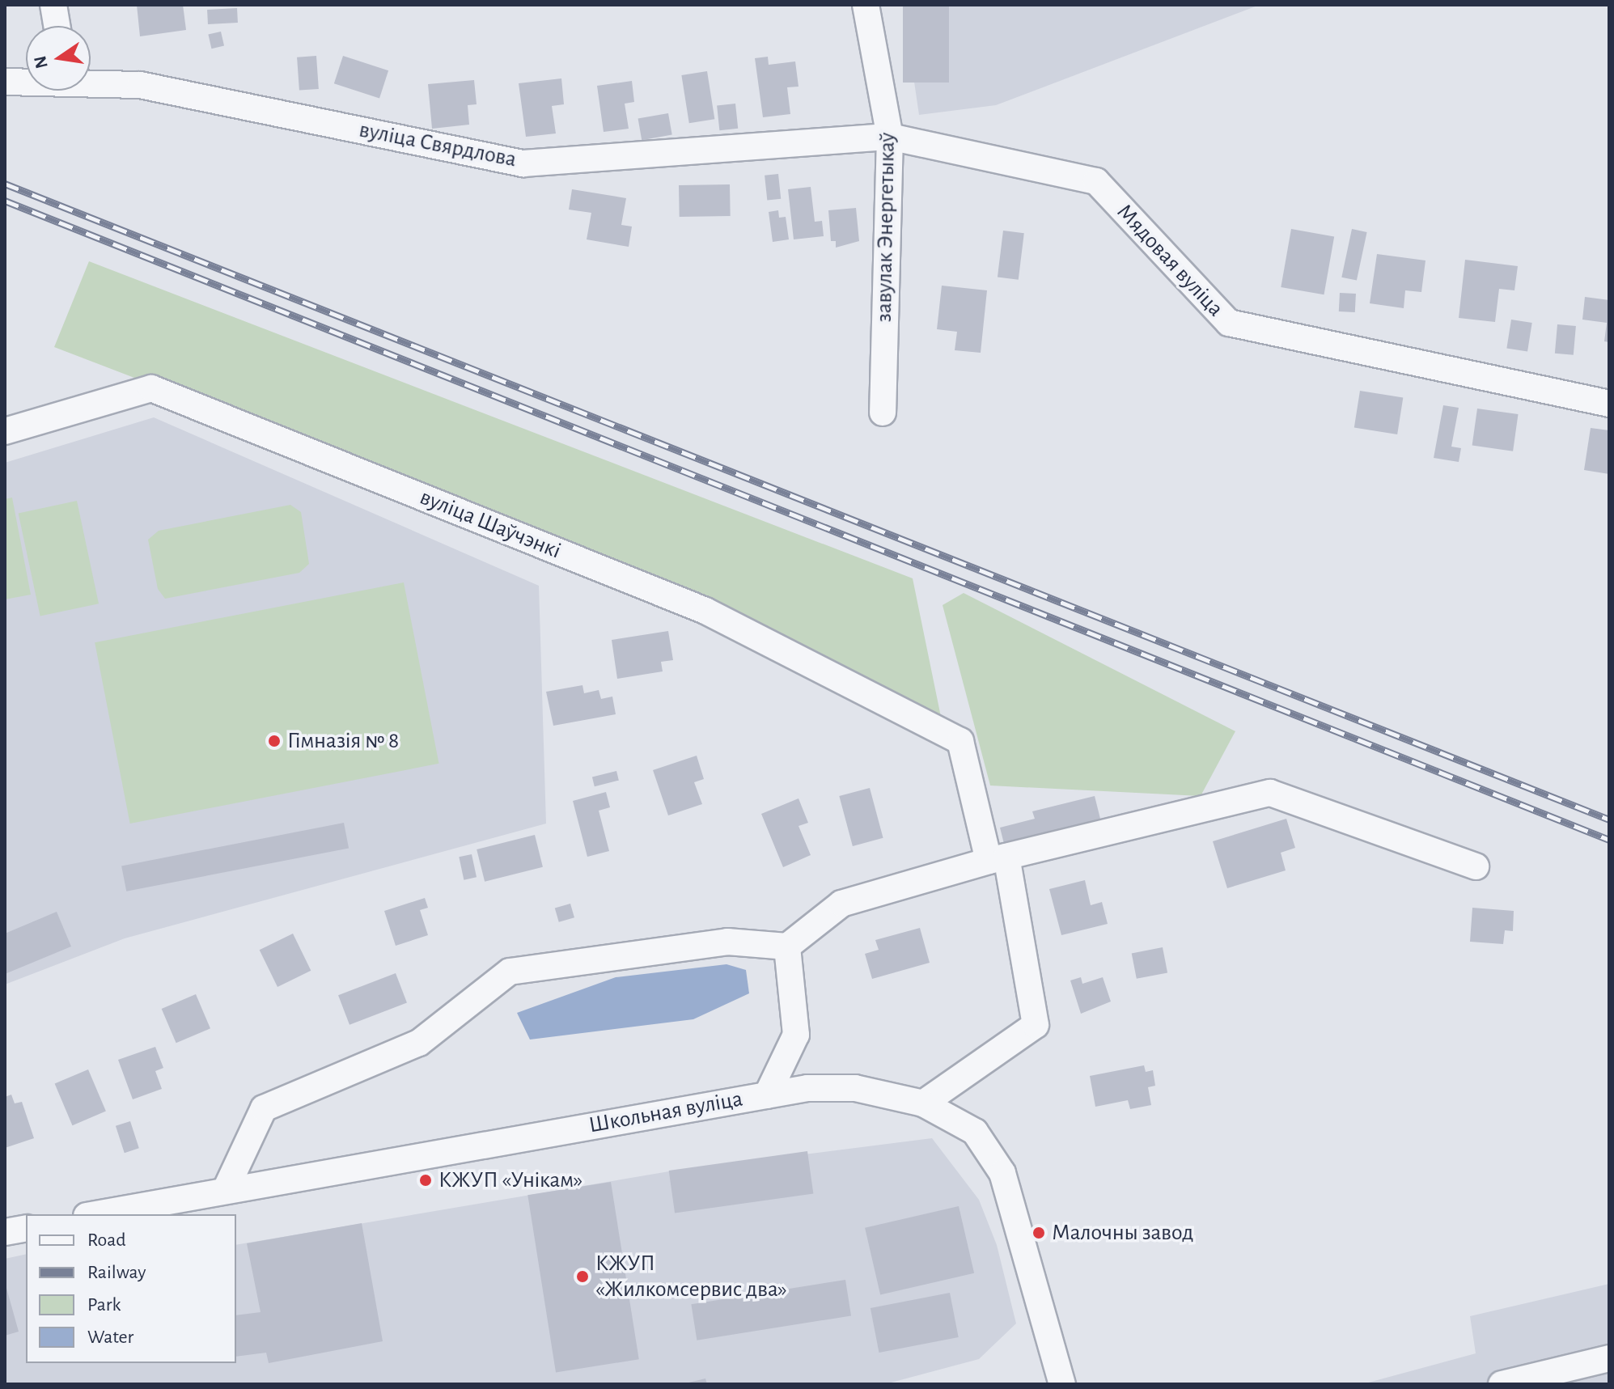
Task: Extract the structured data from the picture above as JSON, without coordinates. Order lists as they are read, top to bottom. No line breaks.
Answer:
{"streets":{"street":["вуліца Свярдлова","завулак Энергетыкаў","Мядовая вуліца","вуліца Шаўчэнкі","Школьная вуліца"]},"crossings":[["вуліца Свярдлова","завулак Энергетыкаў"],["вуліца Свярдлова","Мядовая вуліца"],["завулак Энергетыкаў","Мядовая вуліца"]],"places":["Гімназія № 8","КЖУП «Унікам»","Малочны завод","КЖУП «Жилкомсервис два»"],"legend":["Road","Railway","Park","Water"],"north":"left"}
